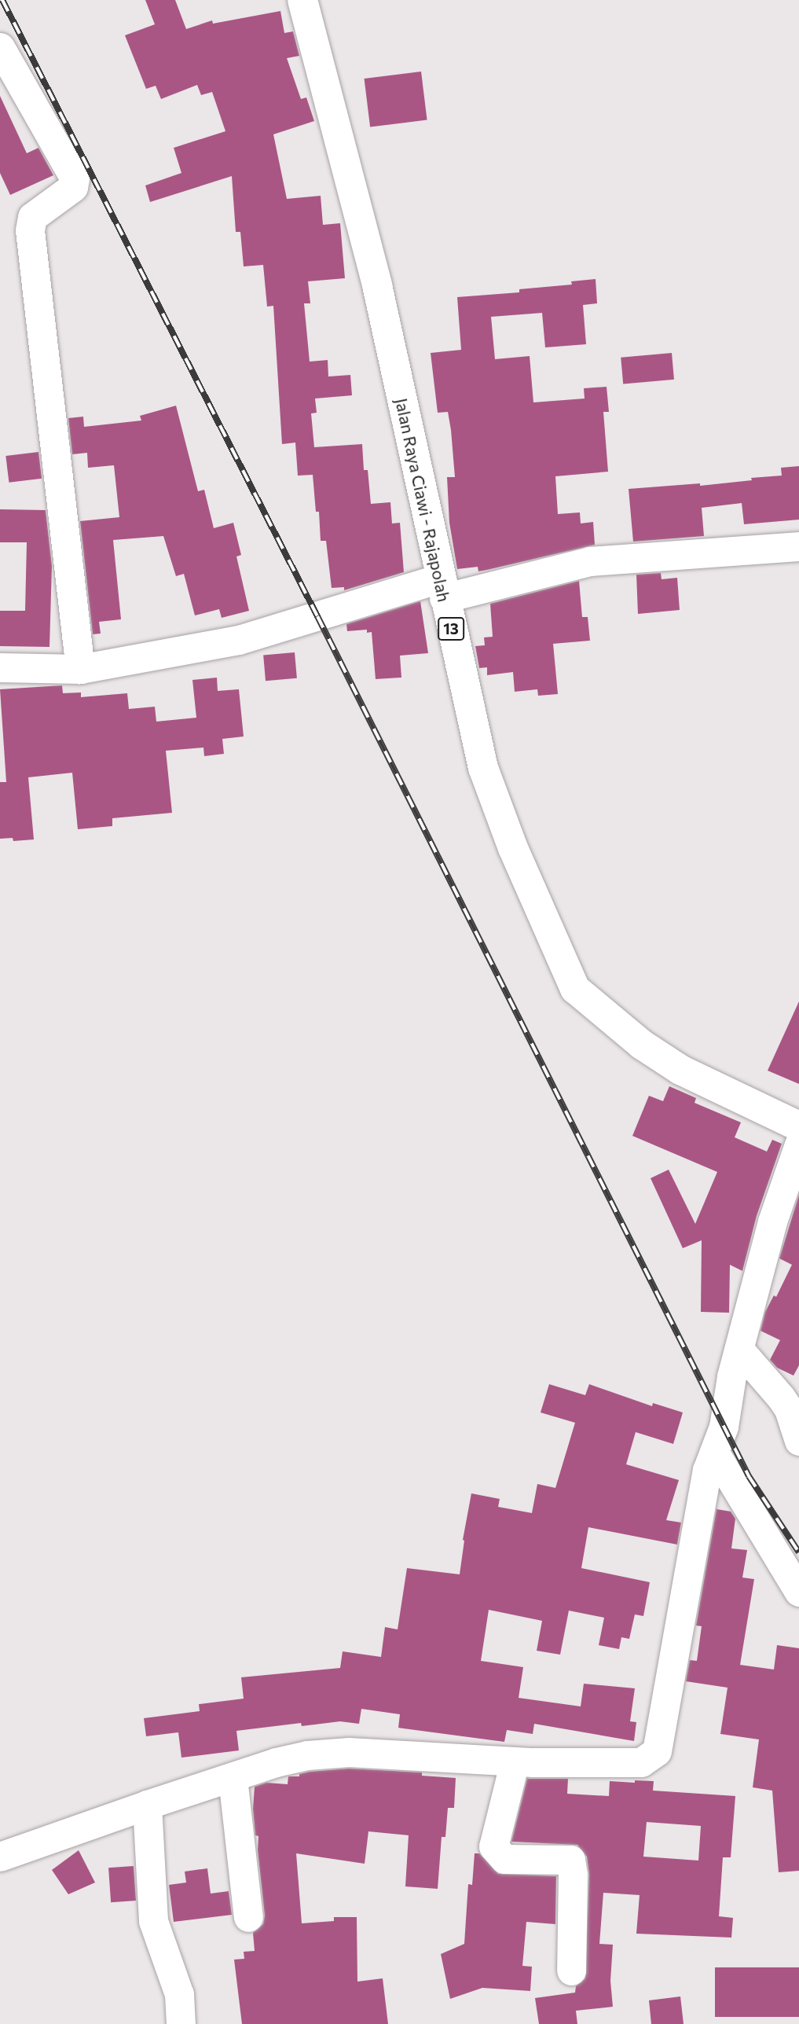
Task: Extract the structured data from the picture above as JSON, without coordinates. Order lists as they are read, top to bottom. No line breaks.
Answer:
{"streets":{"highway":["Jalan Raya Ciawi - Rajapolah","13"]}}
